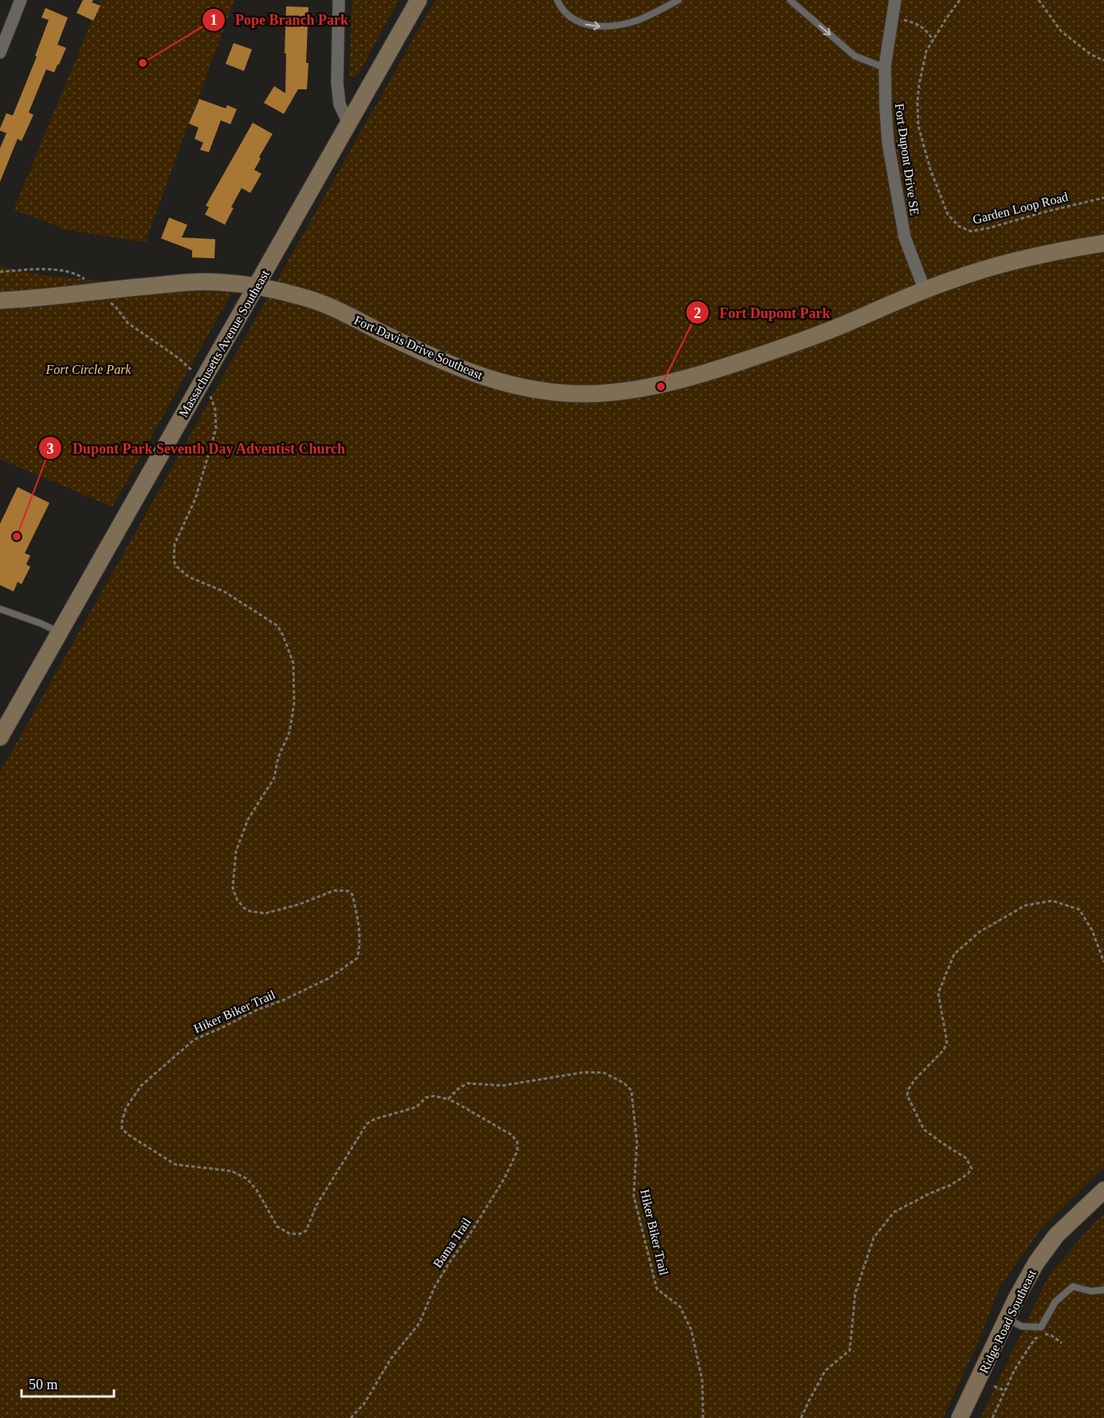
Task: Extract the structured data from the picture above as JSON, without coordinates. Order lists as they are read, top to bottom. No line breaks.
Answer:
{"streets":{"main road":["Massachusetts Avenue Southeast","Fort Davis Drive Southeast","Ridge Road Southeast"],"street":["Fort Dupont Drive SE"],"path":["Garden Loop Road","Hiker Biker Trail","Bama Trail"]},"crossings":[["Fort Dupont Drive SE","Fort Davis Drive Southeast"],["Massachusetts Avenue Southeast","Fort Davis Drive Southeast"],["Hiker Biker Trail","Bama Trail"]],"parks":["Fort Circle Park"],"places":["Pope Branch Park","Fort Dupont Park","Dupont Park Seventh Day Adventist Church"],"scale_bar":"50 m"}
